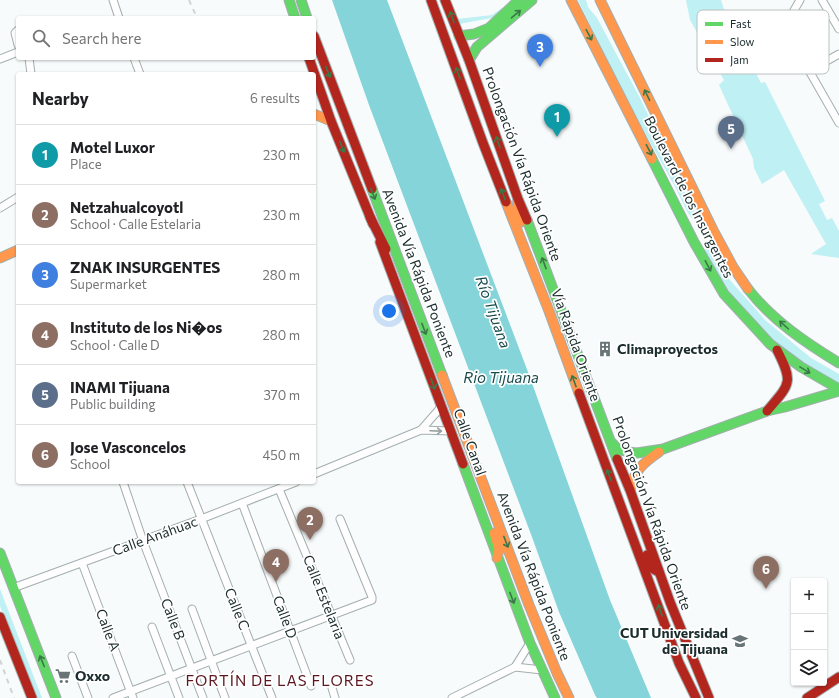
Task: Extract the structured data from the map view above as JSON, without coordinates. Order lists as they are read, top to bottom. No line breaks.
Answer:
{"streets":{"main road":["Prolongación Vía Rápida Oriente","Boulevard de los Insurgentes","Avenida Vía Rápida Poniente","Vía Rápida Oriente","Calle Canal"],"street":["Calle Anáhuac","Calle Estelaria","Calle C","Calle D","Calle B","Calle A"]},"crossings":[["Avenida Vía Rápida Poniente","Calle Canal"],["Calle Anáhuac","Calle Estelaria"],["Calle Anáhuac","Calle C"],["Calle Anáhuac","Calle D"],["Calle Anáhuac","Calle B"],["Calle Anáhuac","Calle A"]],"districts":["FORTÍN DE LAS FLORES"],"water":["Río Tijuana","Rio Tijuana"],"places":{"building":["Climaproyectos"],"school or university":["CUT Universidad de Tijuana"],"supermarket":["Oxxo"]},"legend":["Fast","Slow","Jam"],"page":{"search":"Search here","pins":["3","1","5","2","4","6"],"heading":["Nearby","6 results"],"list":[{"mark":"1","name":"Motel Luxor","note":"Place","value":"230 m"},{"mark":"2","name":"Netzahualcoyotl","note":"School · Calle Estelaria","value":"230 m"},{"mark":"3","name":"ZNAK INSURGENTES","note":"Supermarket","value":"280 m"},{"mark":"4","name":"Instituto de los Ni�os","note":"School · Calle D","value":"280 m"},{"mark":"5","name":"INAMI Tijuana","note":"Public building","value":"370 m"},{"mark":"6","name":"Jose Vasconcelos","note":"School","value":"450 m"}],"map_buttons":["+","−"]}}
